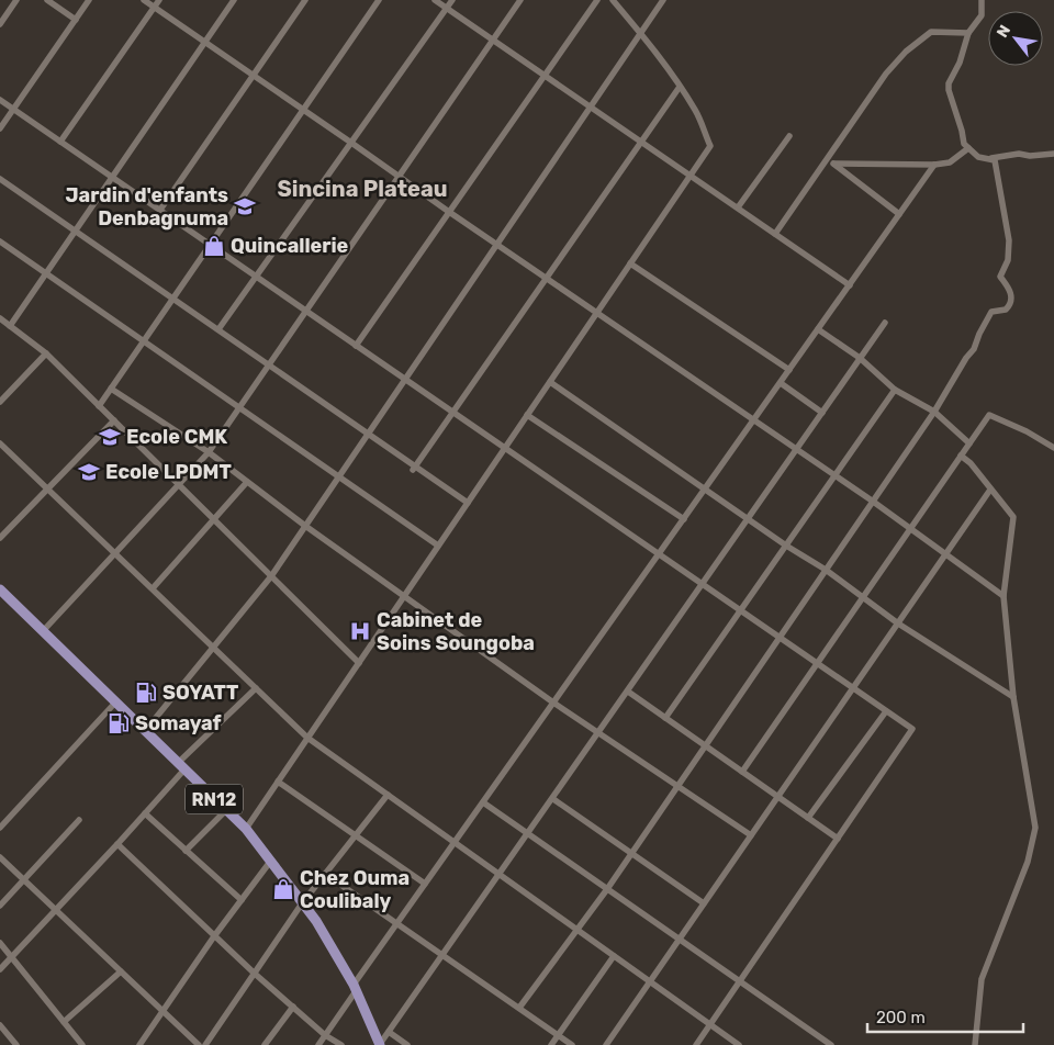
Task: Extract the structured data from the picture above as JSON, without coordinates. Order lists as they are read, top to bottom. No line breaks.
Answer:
{"streets":{"main road":["RN12"]},"districts":["Sincina Plateau"],"places":{"school or university":["Jardin d'enfants Denbagnuma","Ecole CMK","Ecole LPDMT"],"shop":["Quincallerie","Chez Ouma Coulibaly"],"hospital":["Cabinet de Soins Soungoba"],"fuel station":["SOYATT","Somayaf"]},"scale_bar":"200 m","north":"top left"}
